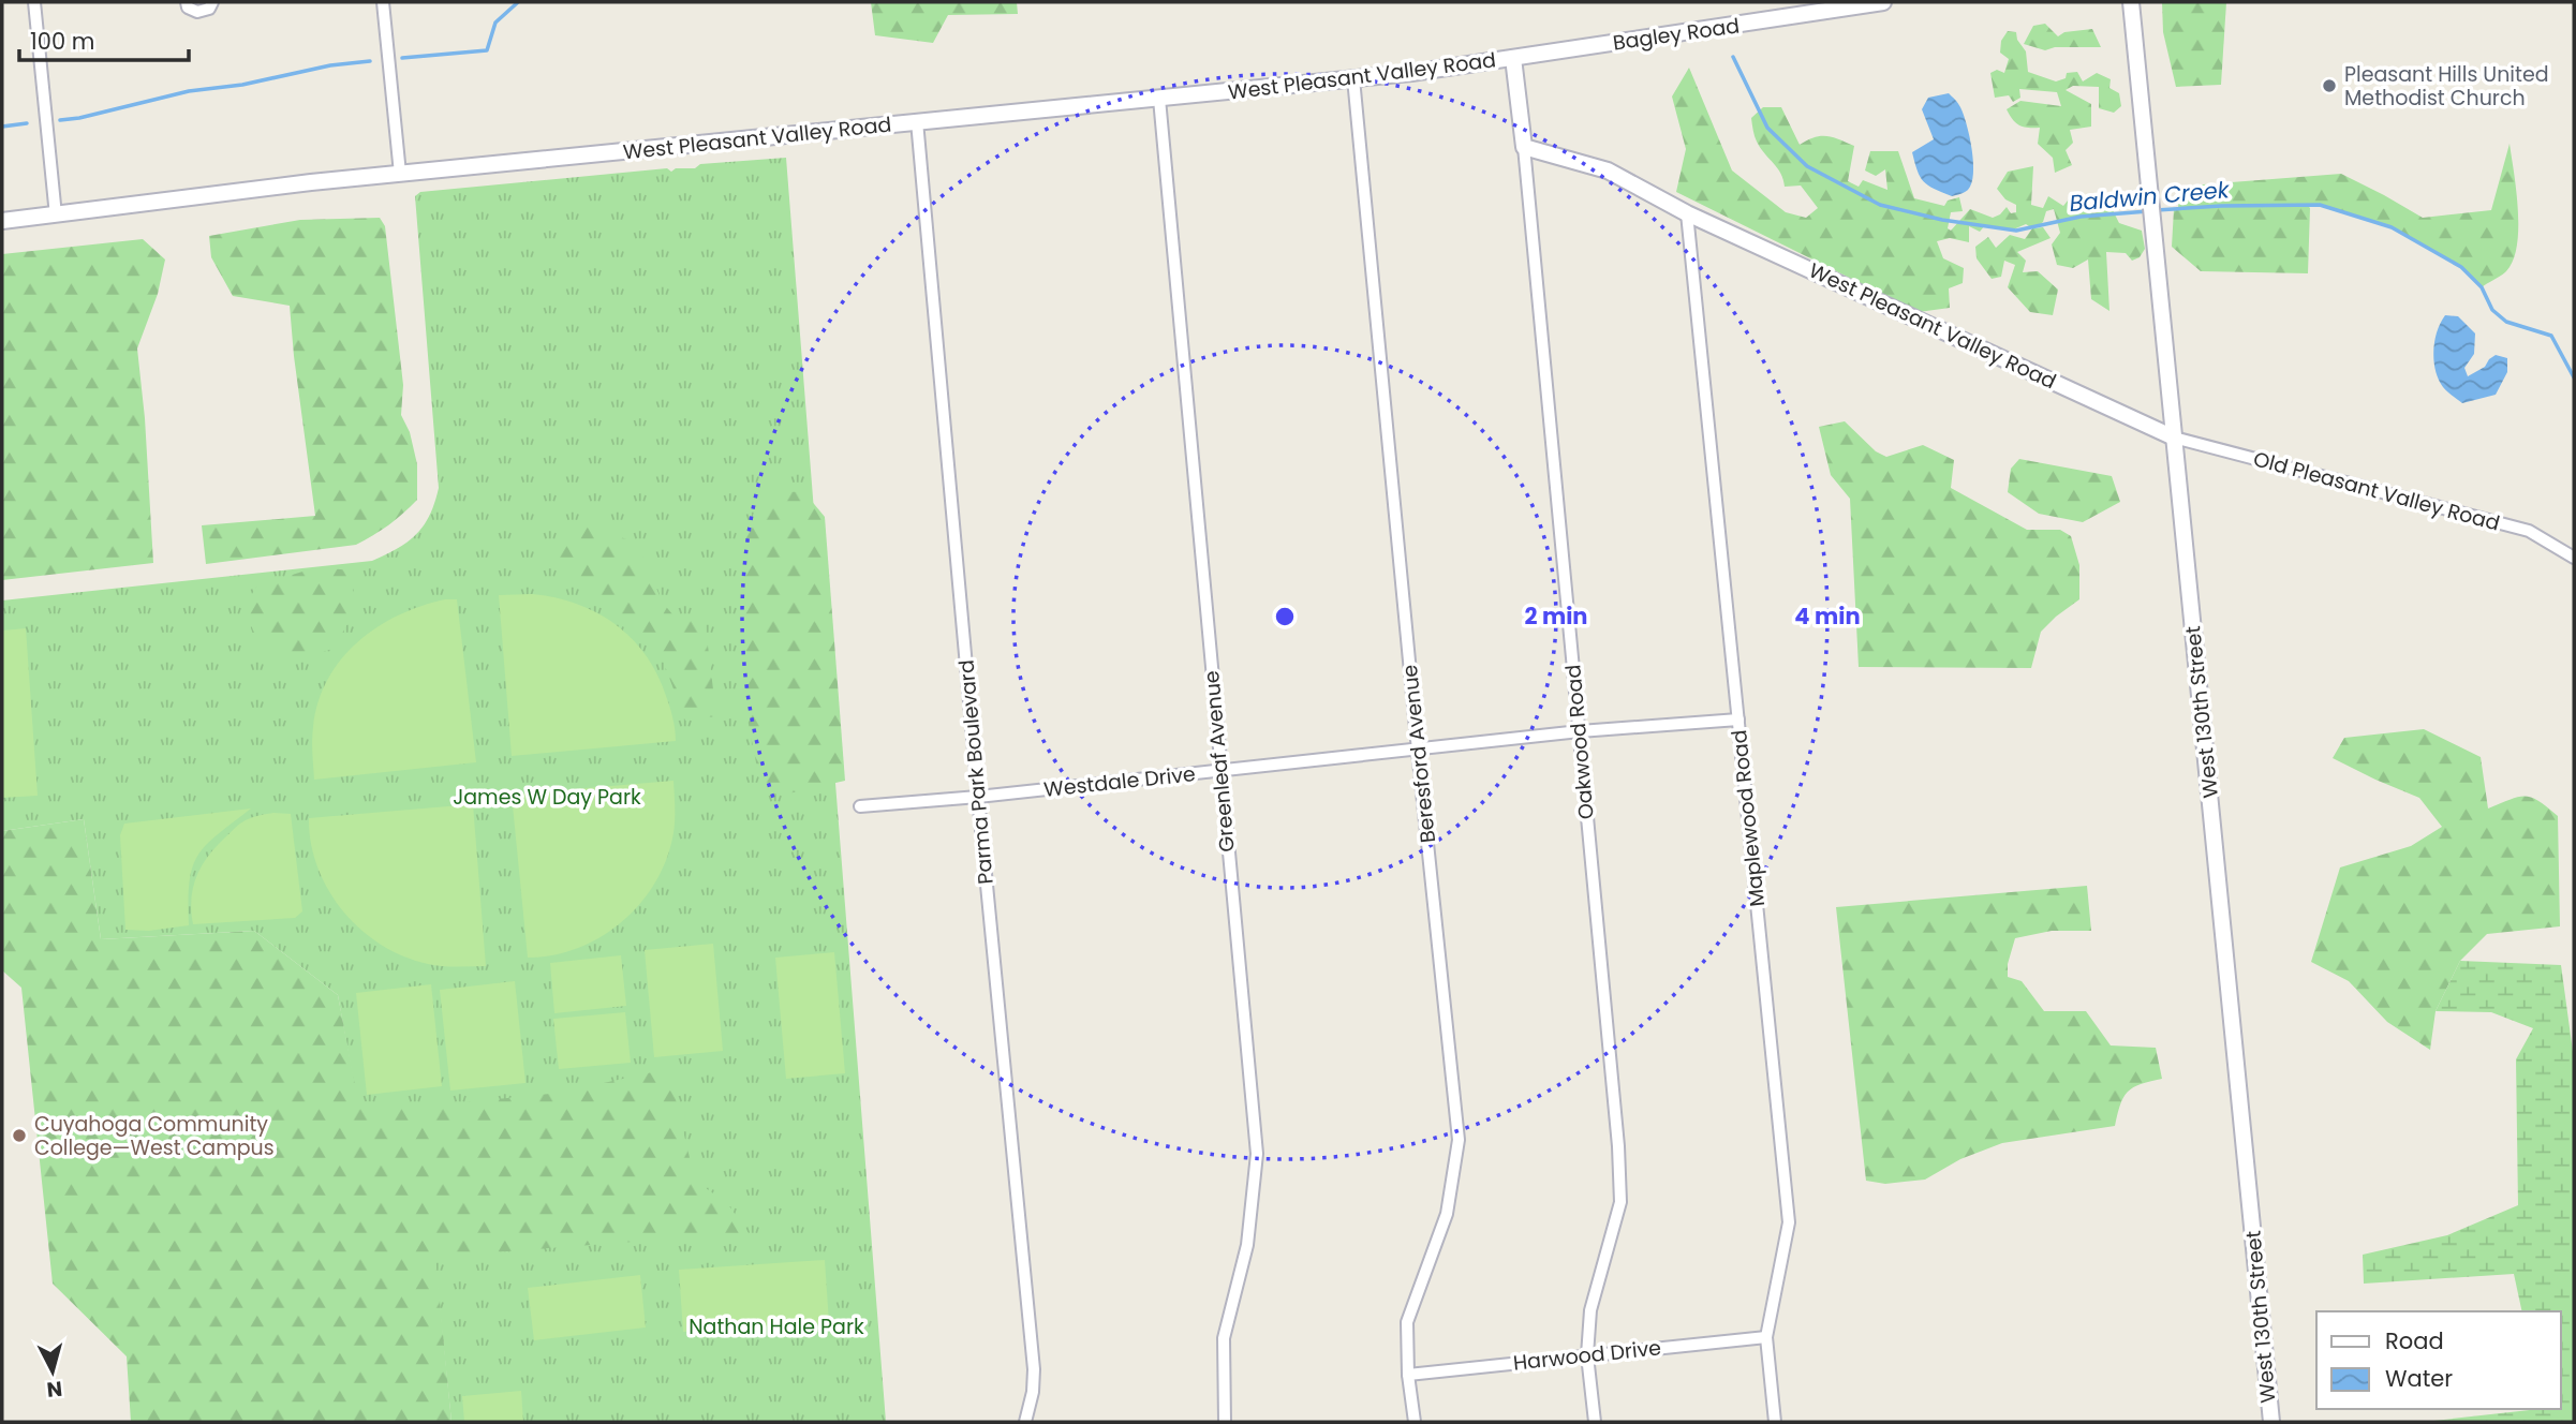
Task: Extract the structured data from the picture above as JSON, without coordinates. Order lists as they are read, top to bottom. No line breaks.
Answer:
{"streets":{"main road":["Bagley Road","West Pleasant Valley Road","West 130th Street","Oakwood Road"],"street":["Old Pleasant Valley Road","Beresford Avenue","Greenleaf Avenue","Parma Park Boulevard","Westdale Drive","Maplewood Road","Harwood Drive"]},"crossings":[["Bagley Road","West Pleasant Valley Road"],["Bagley Road","Oakwood Road"],["West Pleasant Valley Road","Old Pleasant Valley Road"],["West Pleasant Valley Road","West 130th Street"],["West Pleasant Valley Road","Oakwood Road"],["West Pleasant Valley Road","Beresford Avenue"],["West Pleasant Valley Road","Greenleaf Avenue"],["West Pleasant Valley Road","Parma Park Boulevard"],["West Pleasant Valley Road","Maplewood Road"],["Old Pleasant Valley Road","West 130th Street"],["Oakwood Road","Westdale Drive"],["Oakwood Road","Harwood Drive"],["Beresford Avenue","Westdale Drive"],["Beresford Avenue","Harwood Drive"],["Greenleaf Avenue","Westdale Drive"],["Parma Park Boulevard","Westdale Drive"],["Westdale Drive","Maplewood Road"],["Maplewood Road","Harwood Drive"]],"water":["Baldwin Creek"],"parks":["James W Day Park","Nathan Hale Park"],"places":["Pleasant Hills United Methodist Church","Cuyahoga Community College—West Campus"],"legend":["Road","Water"],"scale_bar":"100 m","north":"bottom","rings":["2 min","4 min"]}
